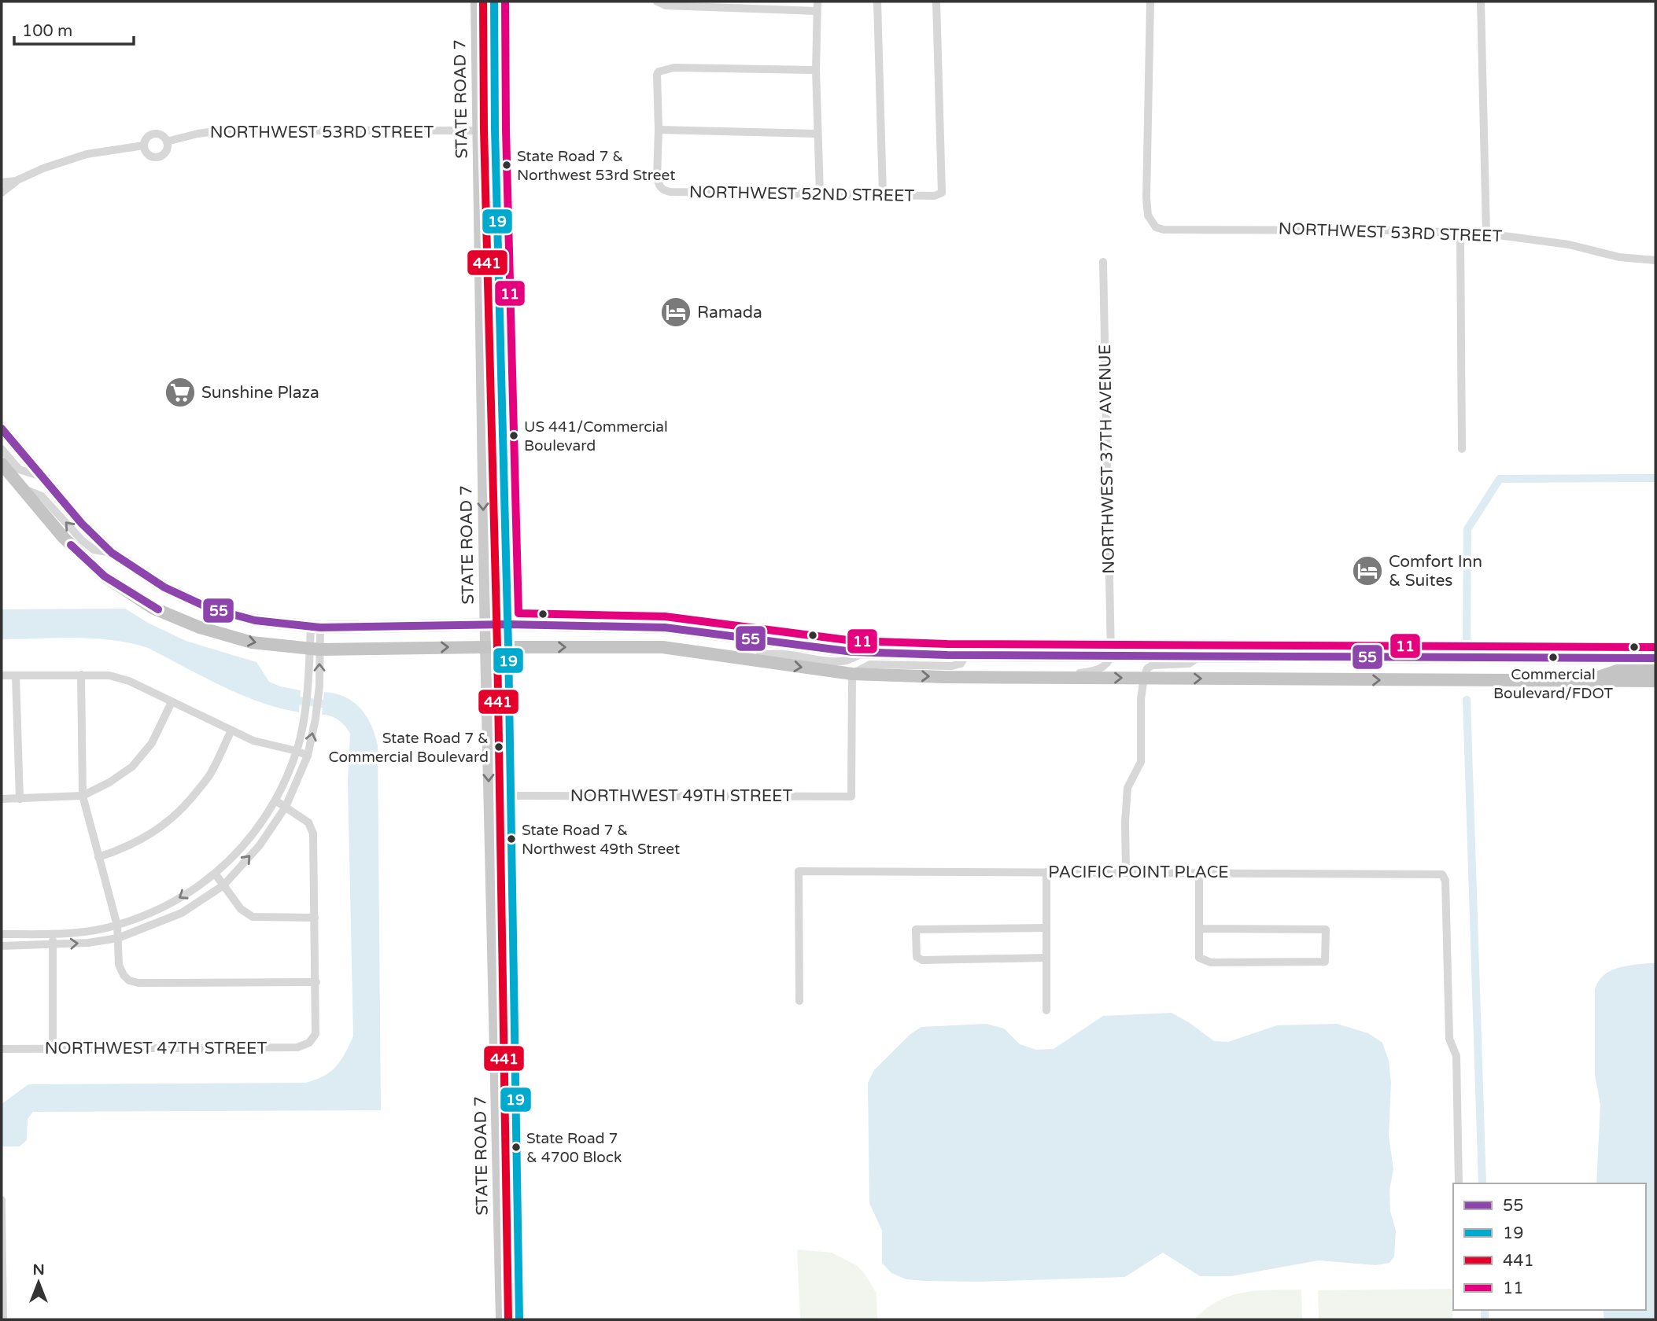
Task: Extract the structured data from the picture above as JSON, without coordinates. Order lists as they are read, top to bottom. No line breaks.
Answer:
{"streets":{"main road":["STATE ROAD 7"],"street":["NORTHWEST 53RD STREET","NORTHWEST 52ND STREET","NORTHWEST 37TH AVENUE","NORTHWEST 49TH STREET","PACIFIC POINT PLACE","NORTHWEST 47TH STREET"]},"crossings":[["STATE ROAD 7","NORTHWEST 53RD STREET"],["STATE ROAD 7","NORTHWEST 49TH STREET"]],"places":{"other":["State Road 7 & Northwest 53rd Street","US 441/Commercial Boulevard","Commercial Boulevard/FDOT","State Road 7 & Commercial Boulevard","State Road 7 & Northwest 49th Street","State Road 7 & 4700 Block"],"hotel":["Ramada","Comfort Inn & Suites"],"supermarket":["Sunshine Plaza"]},"lines":["transit line 19","transit line 441","transit line 11","transit line 55"],"legend":["55","19","441","11"],"scale_bar":"100 m","north":"top"}
